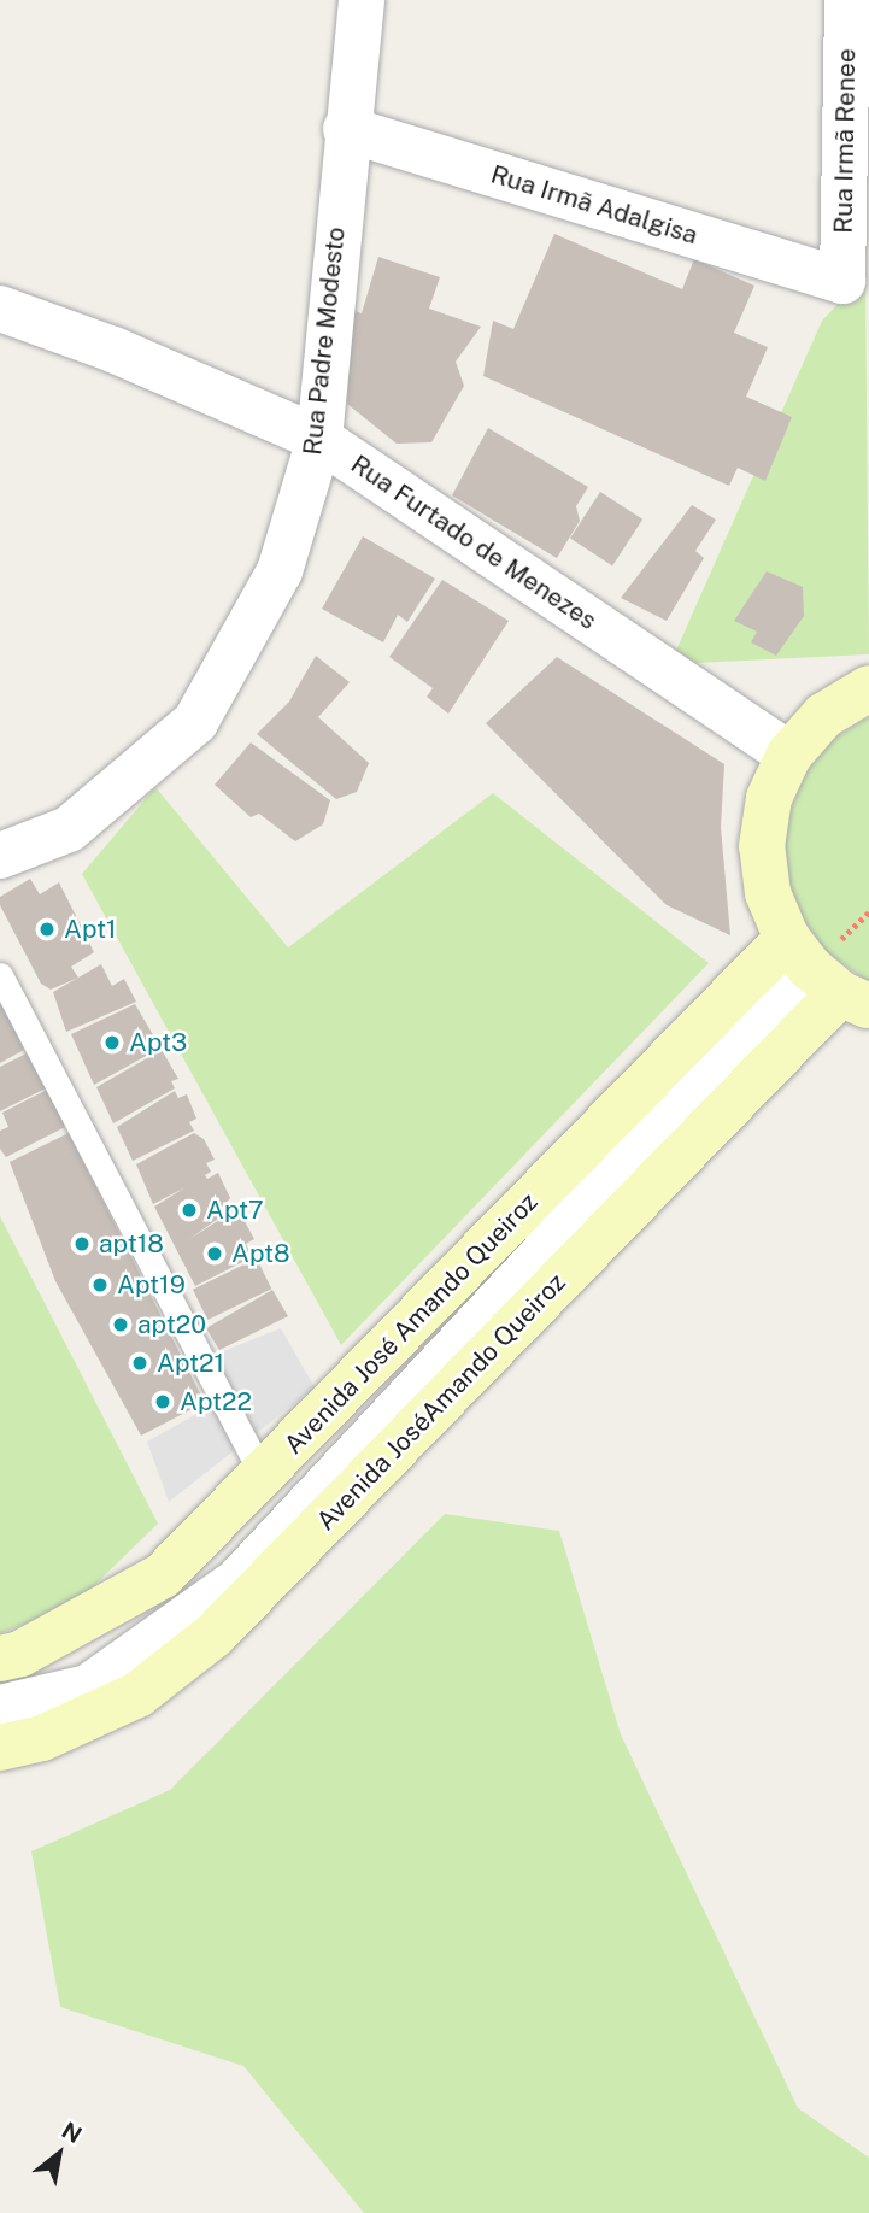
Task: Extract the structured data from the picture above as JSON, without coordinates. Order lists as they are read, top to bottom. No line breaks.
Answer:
{"streets":{"main road":["Avenida José Amando Queiroz","Avenida JoséAmando Queiroz"],"street":["Rua Irmã Renee","Rua Irmã Adalgisa","Rua Padre Modesto","Rua Furtado de Menezes"]},"crossings":[["Rua Irmã Renee","Rua Irmã Adalgisa"],["Rua Irmã Adalgisa","Rua Padre Modesto"],["Rua Padre Modesto","Rua Furtado de Menezes"],["Avenida José Amando Queiroz","Avenida JoséAmando Queiroz"]],"places":["Apt1","Apt3","Apt7","apt18","Apt8","Apt19","apt20","Apt21","Apt22"],"north":"top right"}
